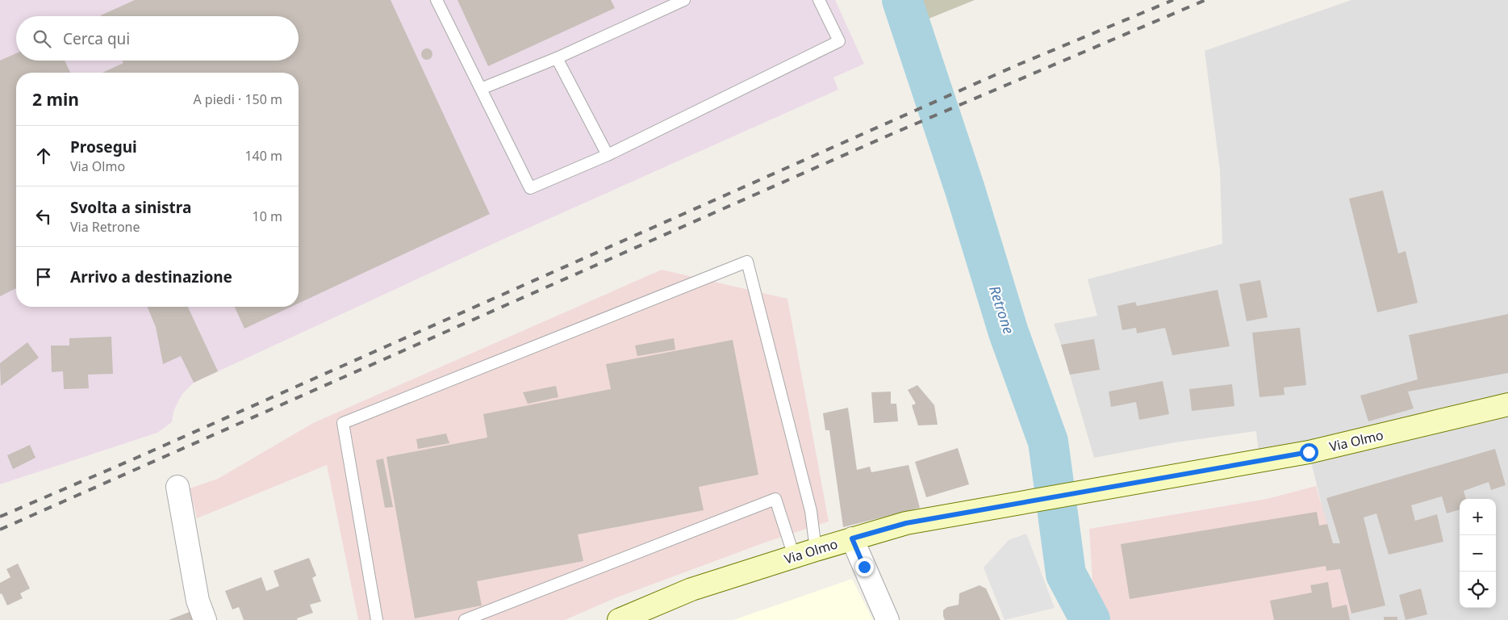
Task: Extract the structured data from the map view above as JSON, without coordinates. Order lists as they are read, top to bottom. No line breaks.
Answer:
{"streets":{"main road":["Via Olmo"]},"water":["Retrone"],"page":{"search":"Cerca qui","heading":["2 min","A piedi · 150 m"],"list":[["Prosegui","Via Olmo","140 m"],["Svolta a sinistra","Via Retrone","10 m"],"Arrivo a destinazione"],"map_buttons":["+","−"]}}
